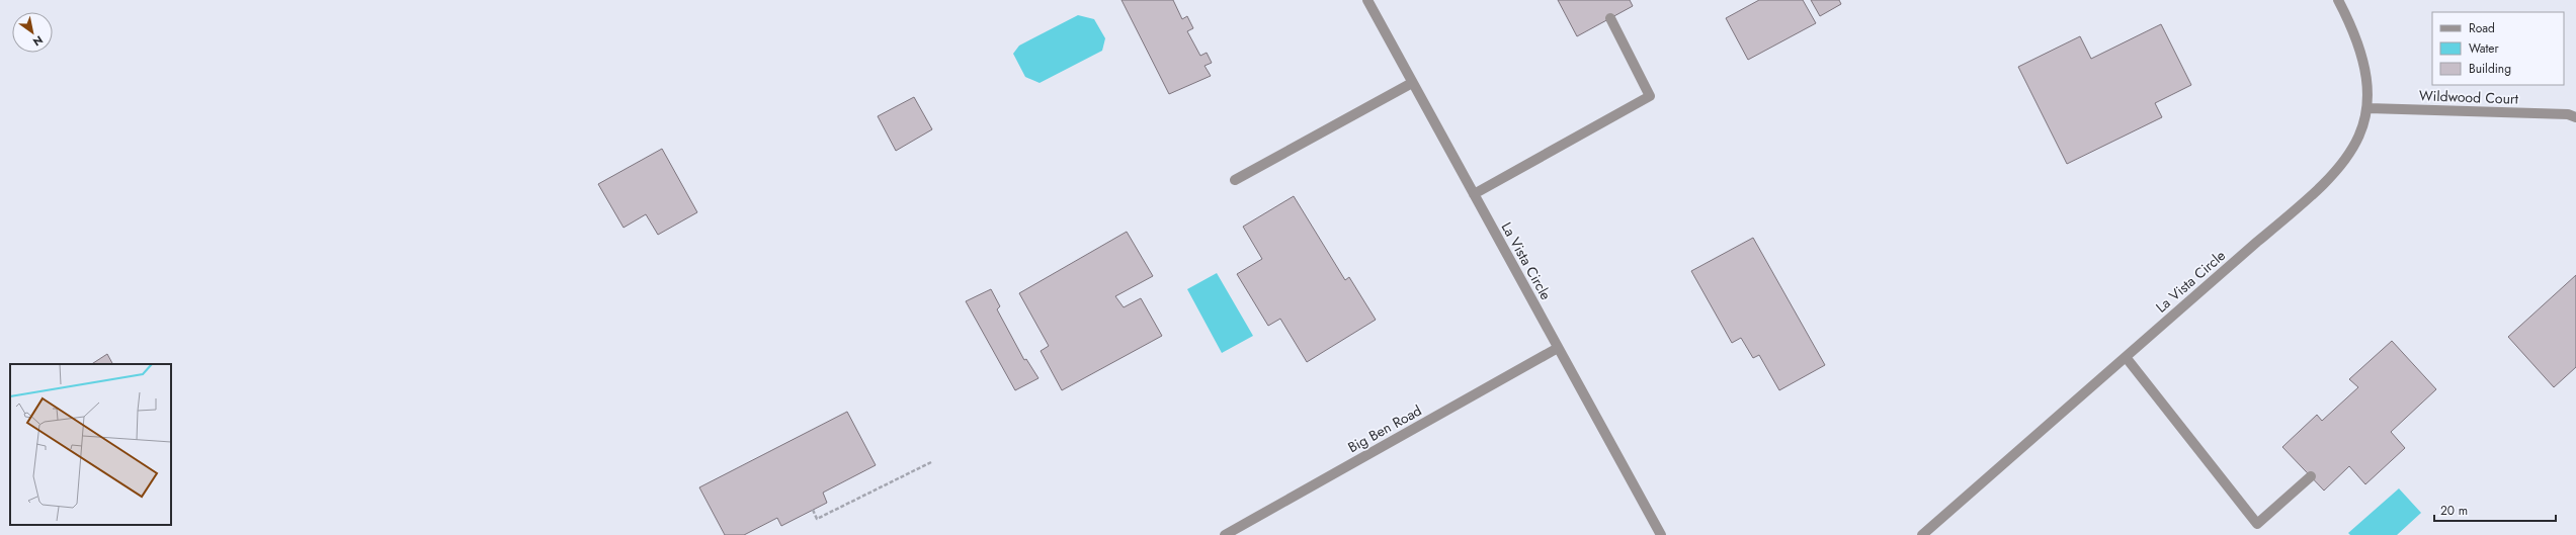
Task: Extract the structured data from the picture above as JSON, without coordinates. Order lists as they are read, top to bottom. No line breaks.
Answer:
{"streets":{"street":["Wildwood Court","La Vista Circle","Big Ben Road"]},"crossings":[["Wildwood Court","La Vista Circle"],["La Vista Circle","Big Ben Road"]],"legend":["Road","Water","Building"],"scale_bar":"20 m","north":"bottom right"}
